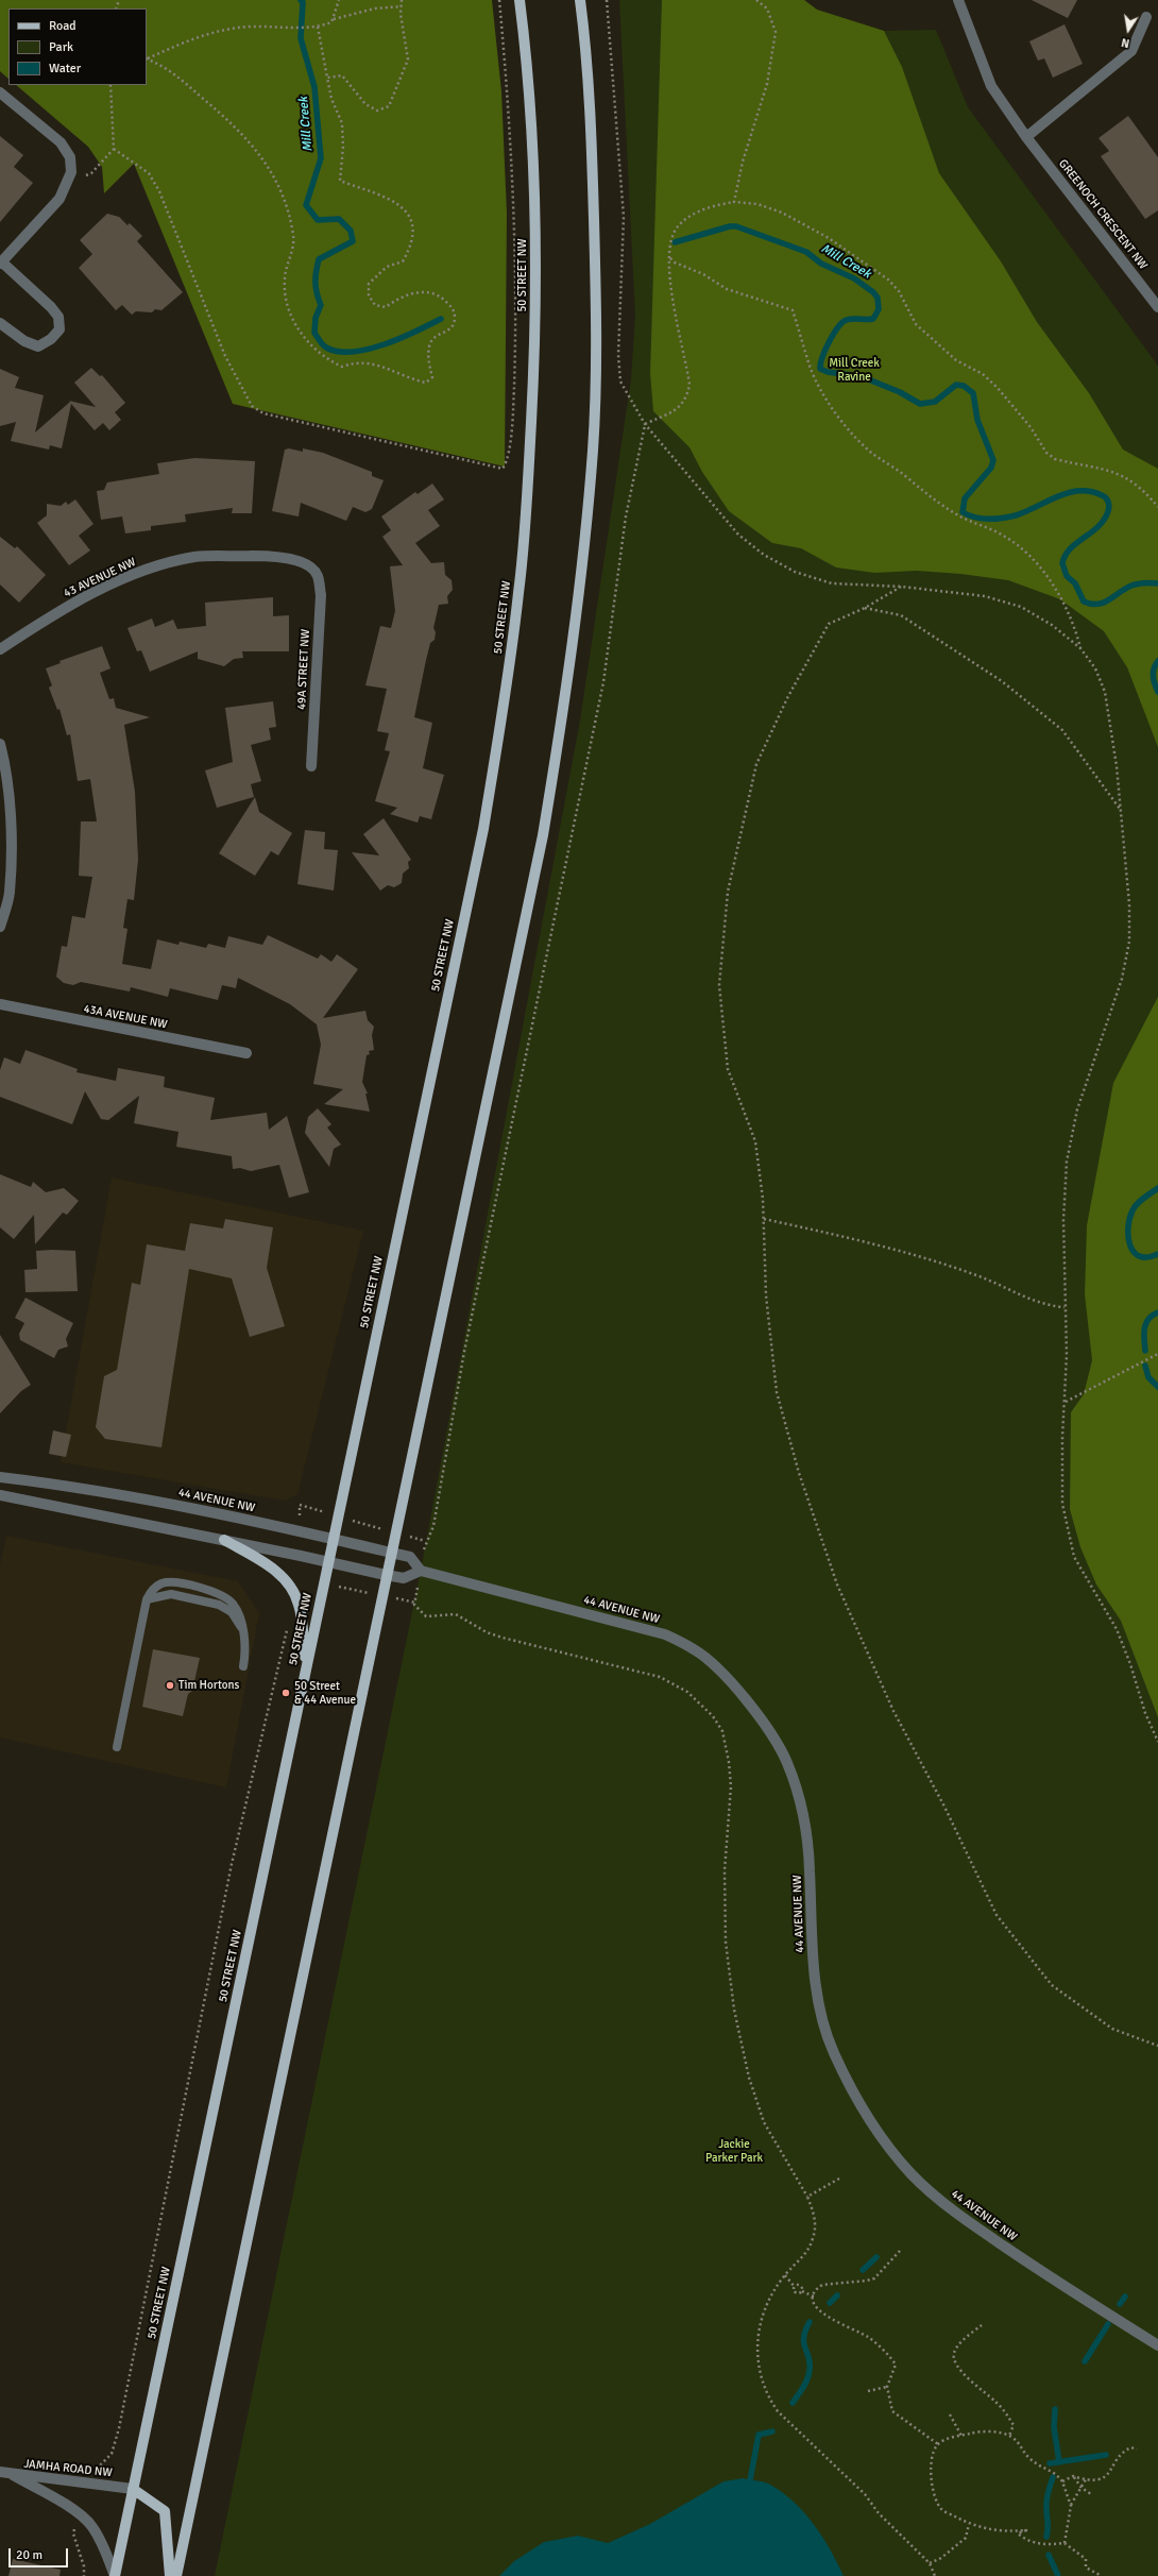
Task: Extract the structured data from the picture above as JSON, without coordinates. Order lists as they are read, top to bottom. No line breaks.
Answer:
{"streets":{"main road":["50 STREET NW"],"street":["GREENOCH CRESCENT NW","43 AVENUE NW","49A STREET NW","43A AVENUE NW","44 AVENUE NW","JAMHA ROAD NW"]},"crossings":[["50 STREET NW","44 AVENUE NW"],["50 STREET NW","JAMHA ROAD NW"],["43 AVENUE NW","49A STREET NW"]],"water":["Mill Creek"],"parks":["Mill Creek Ravine","Jackie Parker Park"],"places":["Tim Hortons","50 Street & 44 Avenue"],"legend":["Road","Park","Water"],"scale_bar":"20 m","north":"bottom"}
